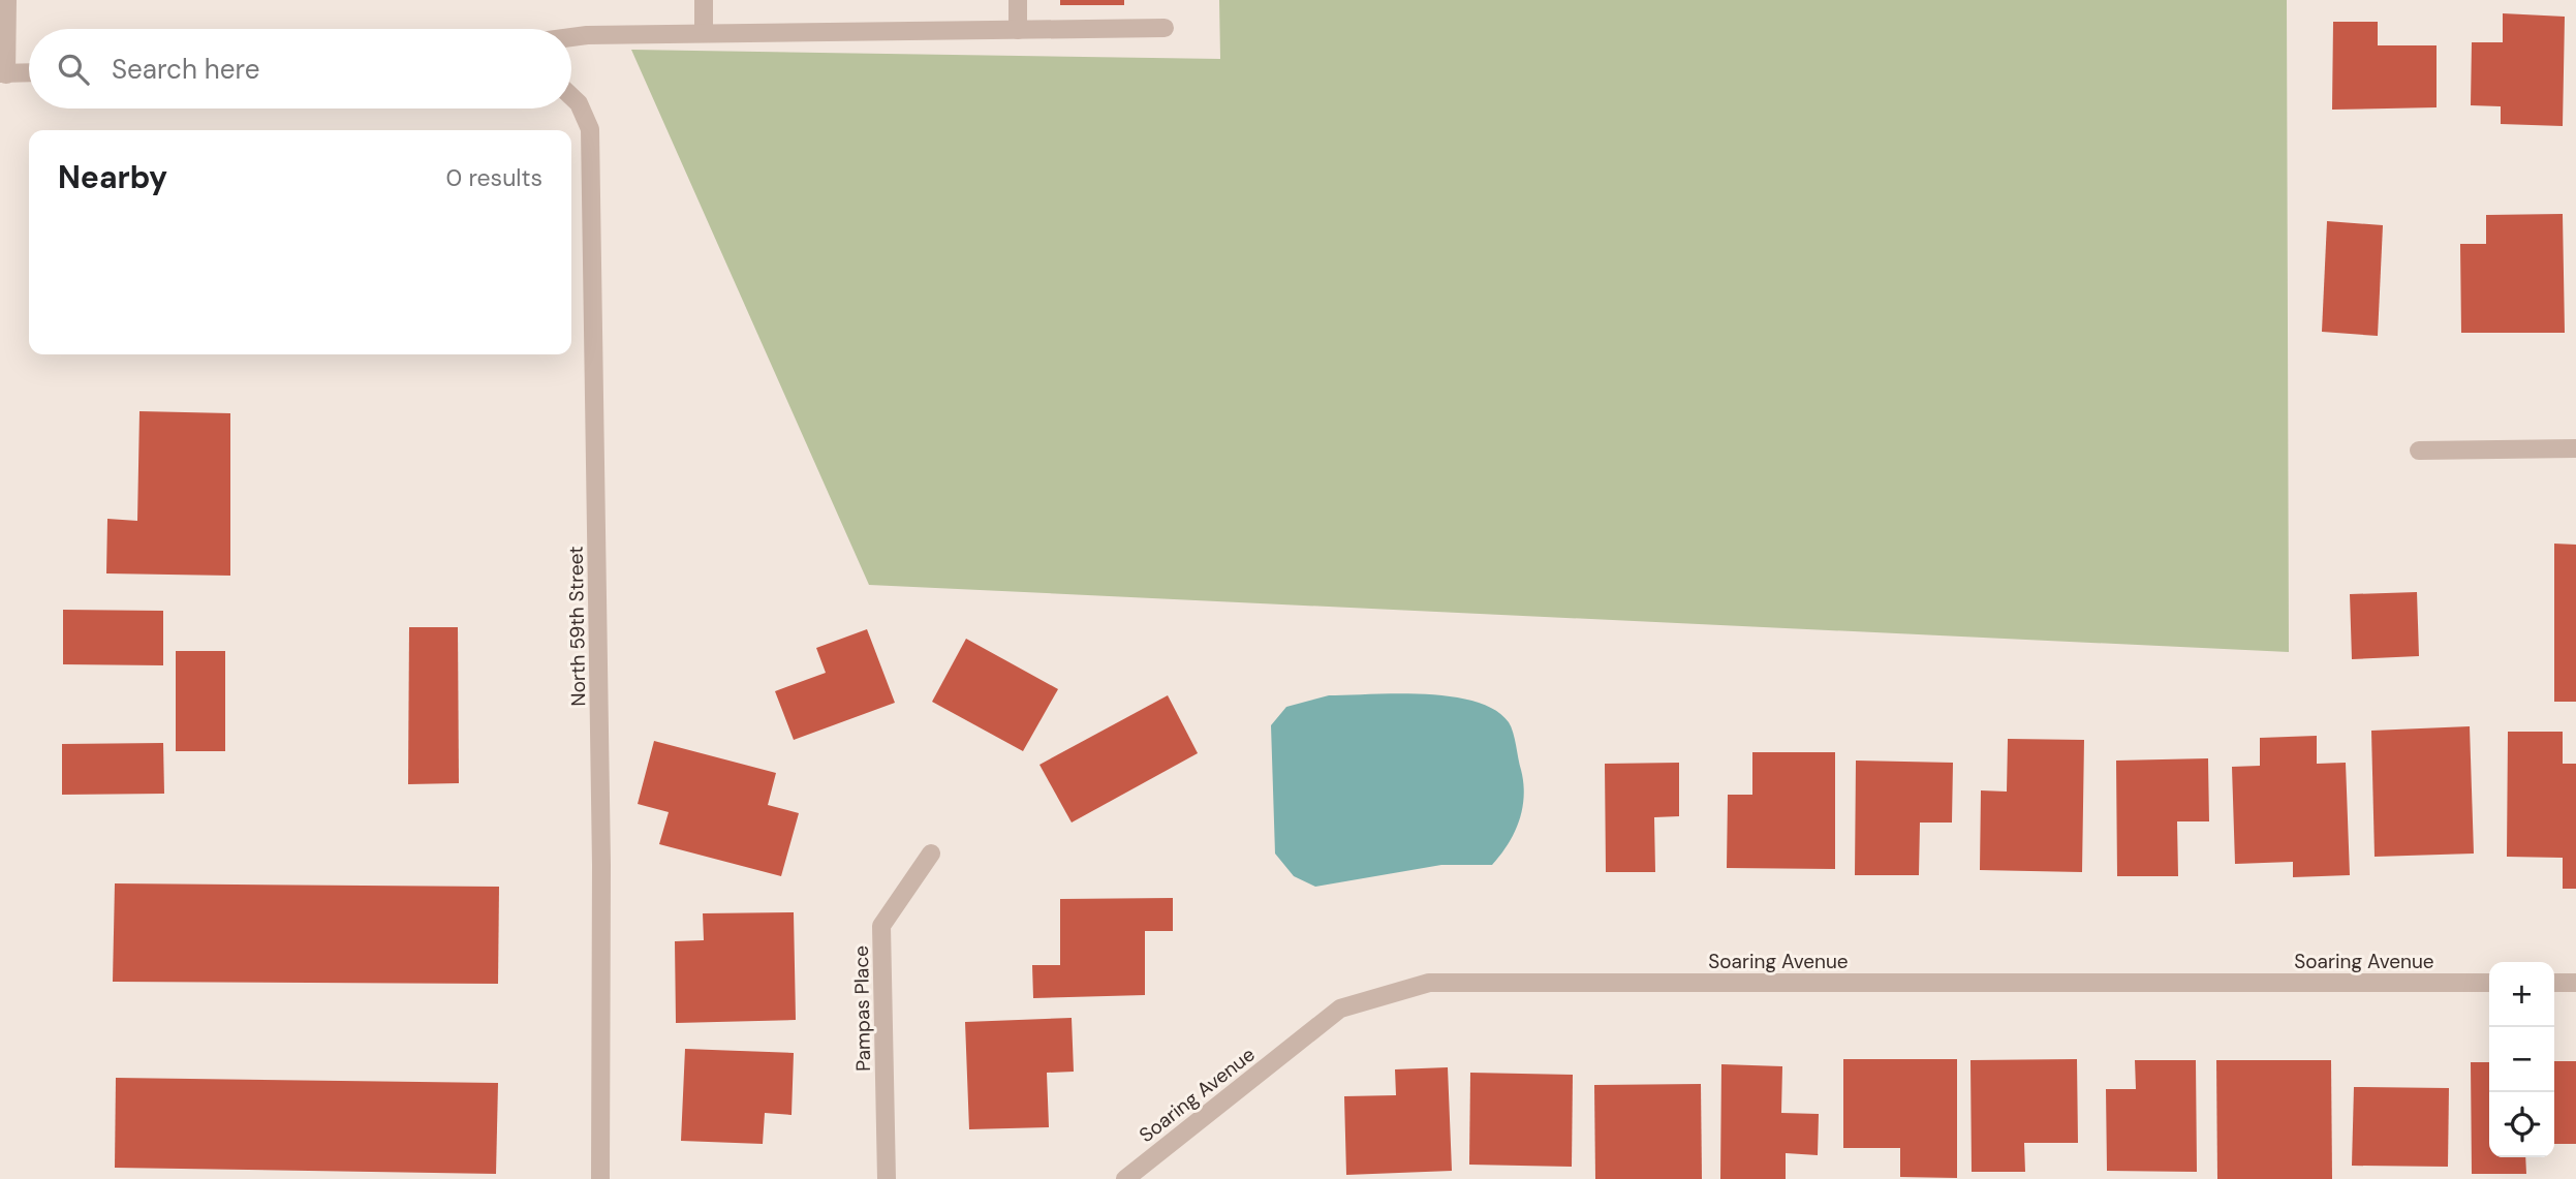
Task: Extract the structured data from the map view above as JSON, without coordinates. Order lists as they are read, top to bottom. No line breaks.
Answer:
{"streets":{"street":["North 59th Street","Soaring Avenue","Pampas Place"]},"page":{"search":"Search here","heading":["Nearby","0 results"],"map_buttons":["+","−"]}}
